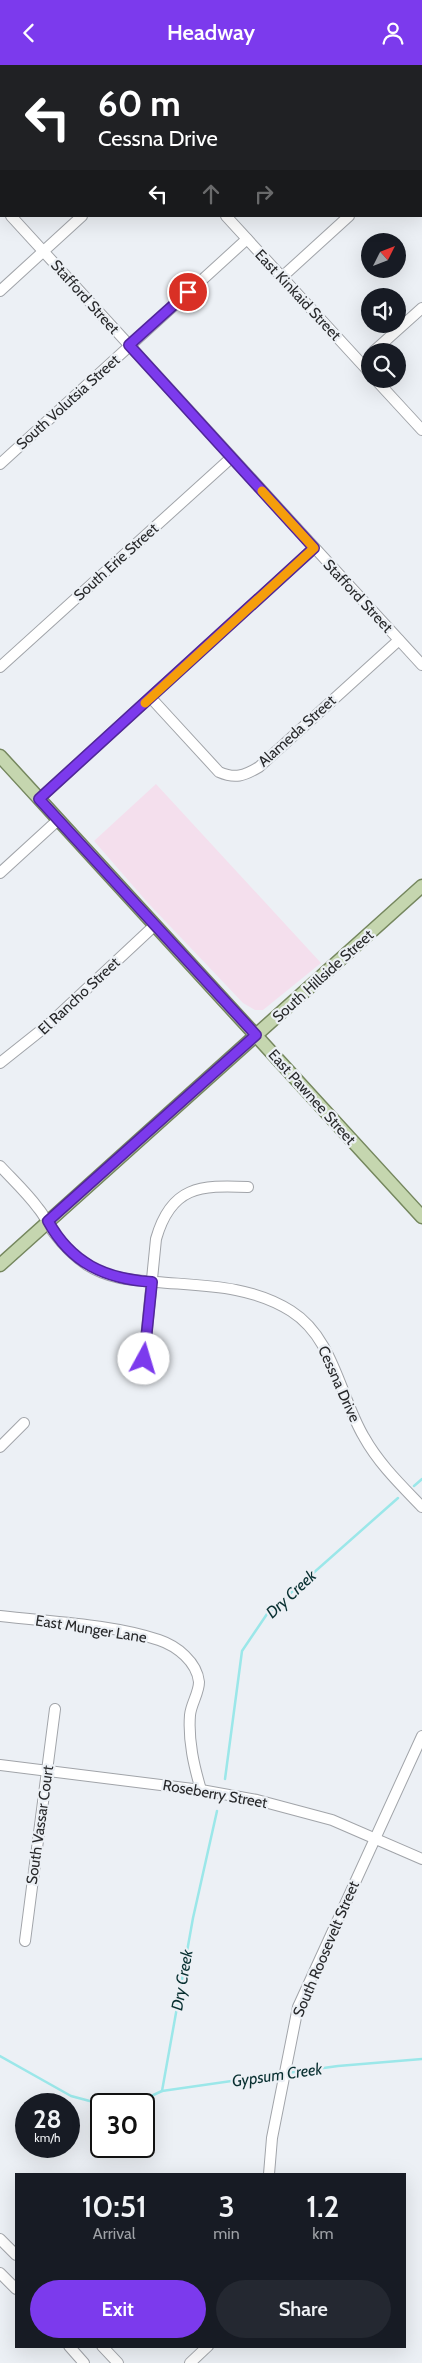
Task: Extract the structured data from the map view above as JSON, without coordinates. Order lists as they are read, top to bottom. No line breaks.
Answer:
{"streets":{"main road":["South Hillside Street","East Pawnee Street"],"street":["East Kinkaid Street","Stafford Street","South Volutsia Street","South Erie Street","Alameda Street","El Rancho Street","Cessna Drive","East Munger Lane","Roseberry Street","South Vassar Court","South Roosevelt Street"]},"crossings":[["East Kinkaid Street","South Volutsia Street"],["Stafford Street","South Volutsia Street"],["Stafford Street","South Erie Street"],["Stafford Street","Alameda Street"],["South Hillside Street","East Pawnee Street"],["South Hillside Street","Cessna Drive"],["El Rancho Street","East Pawnee Street"],["East Munger Lane","Roseberry Street"],["Roseberry Street","South Vassar Court"],["Roseberry Street","South Roosevelt Street"]],"water":["Dry Creek","Gypsum Creek"],"north":"top right","page":{"header":"Headway","turn":["60 m","Cessna Drive"],"speed":"28 km/h","limit":"30","eta":["10:51","Arrival","3","min","1.2","km"],"buttons":["Exit","Share"]}}
